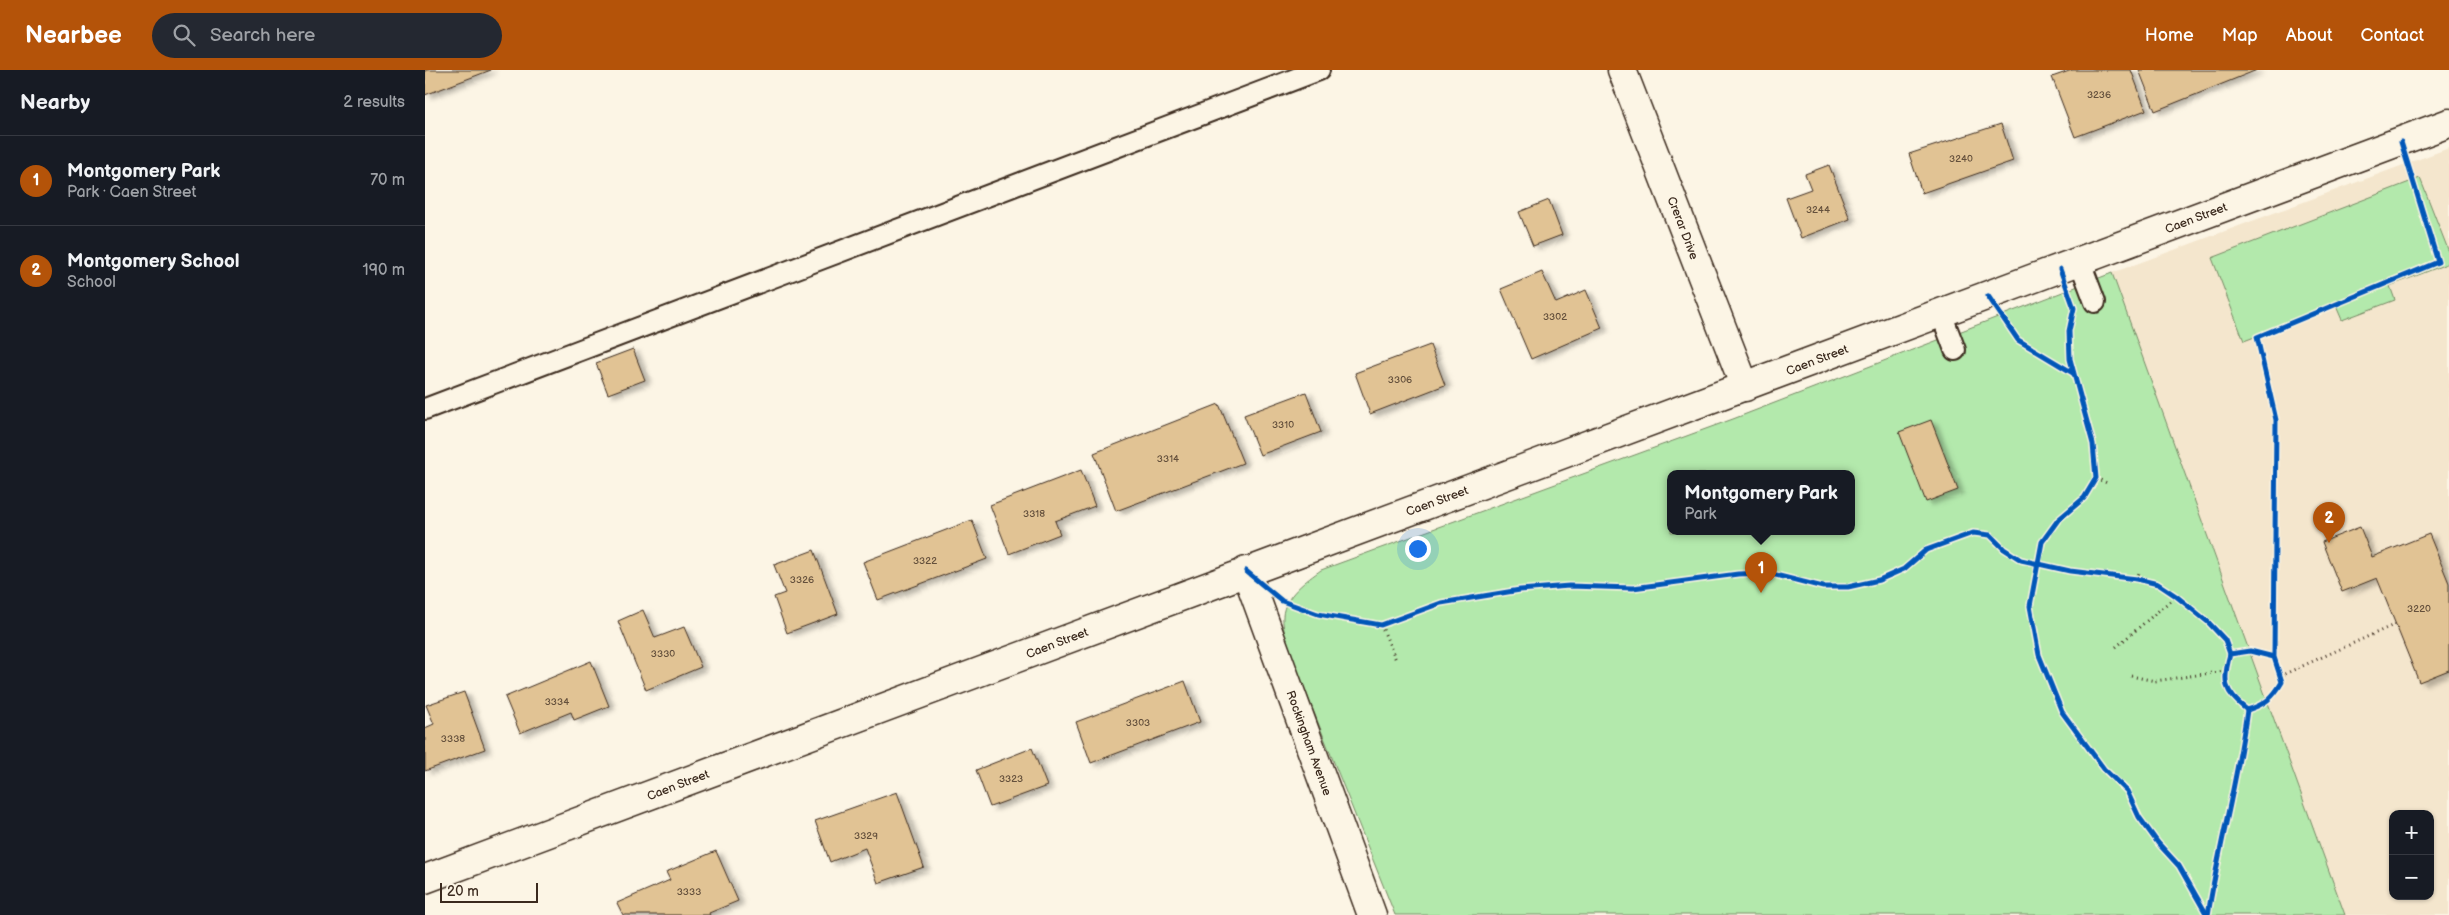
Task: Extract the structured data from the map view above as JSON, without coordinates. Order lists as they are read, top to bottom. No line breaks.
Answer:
{"streets":{"street":["Caen Street","Crerar Drive","Rockingham Avenue"]},"crossings":[["Caen Street","Crerar Drive"],["Caen Street","Rockingham Avenue"]],"house_numbers":["3236","3240","3244","3302","3306","3310","3314","3318","3322","3326","3220","3330","3334","3303","3338","3323","3329","3333"],"scale_bar":"20 m","page":{"header":"Nearbee","search":"Search here","nav":["Home","Map","About","Contact"],"heading":["Nearby","2 results"],"list":[{"mark":"1","name":"Montgomery Park","note":"Park · Caen Street","value":"70 m"},{"mark":"2","name":"Montgomery School","note":"School","value":"190 m"}],"popup":["Montgomery Park","Park"],"pins":["2","1"],"map_buttons":["+","−"],"scale":"20 m"}}
